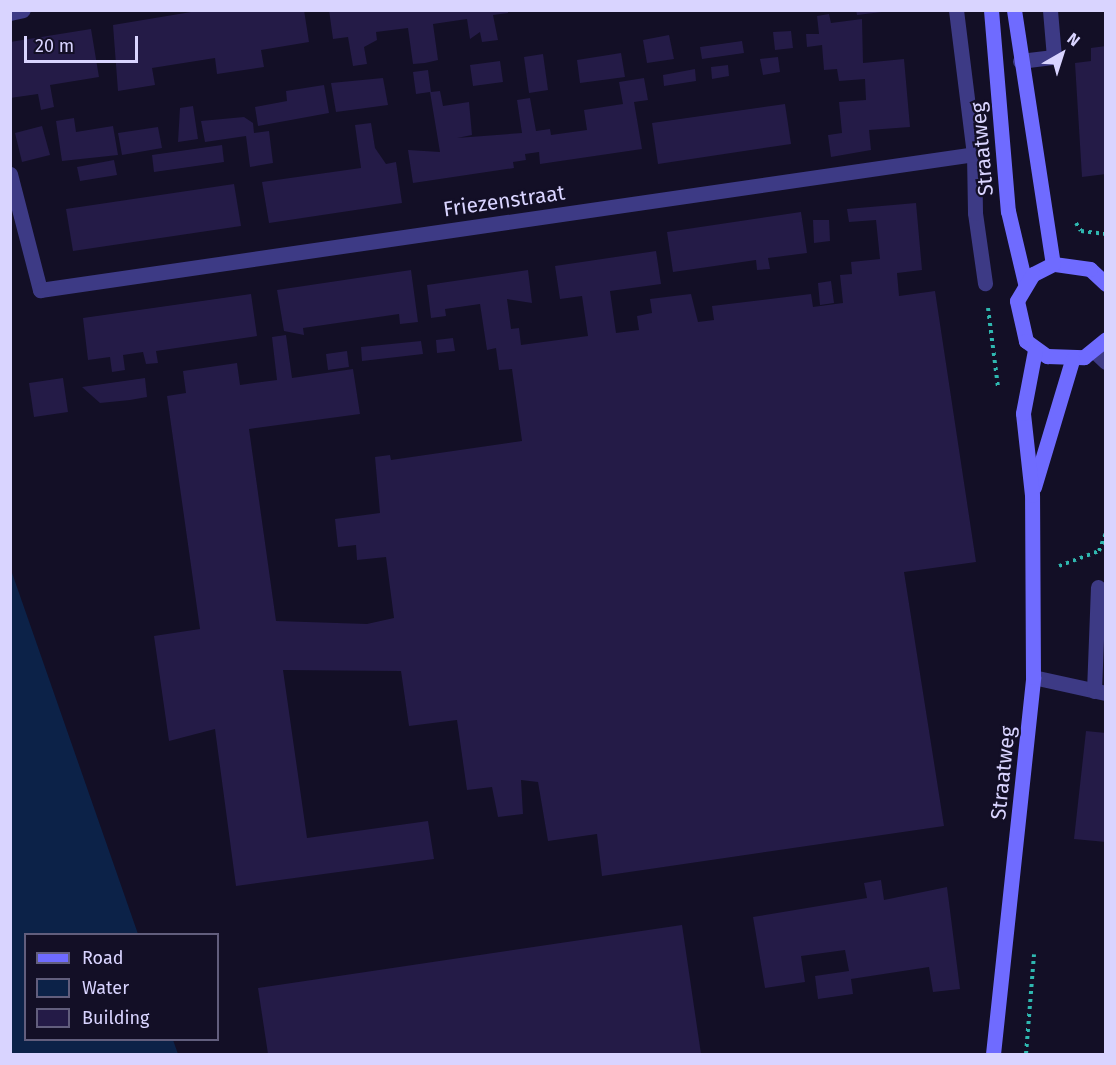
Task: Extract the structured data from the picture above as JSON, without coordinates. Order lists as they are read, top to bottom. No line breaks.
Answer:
{"streets":{"main road":["Straatweg"],"street":["Friezenstraat"]},"legend":["Road","Water","Building"],"scale_bar":"20 m","north":"top right"}
